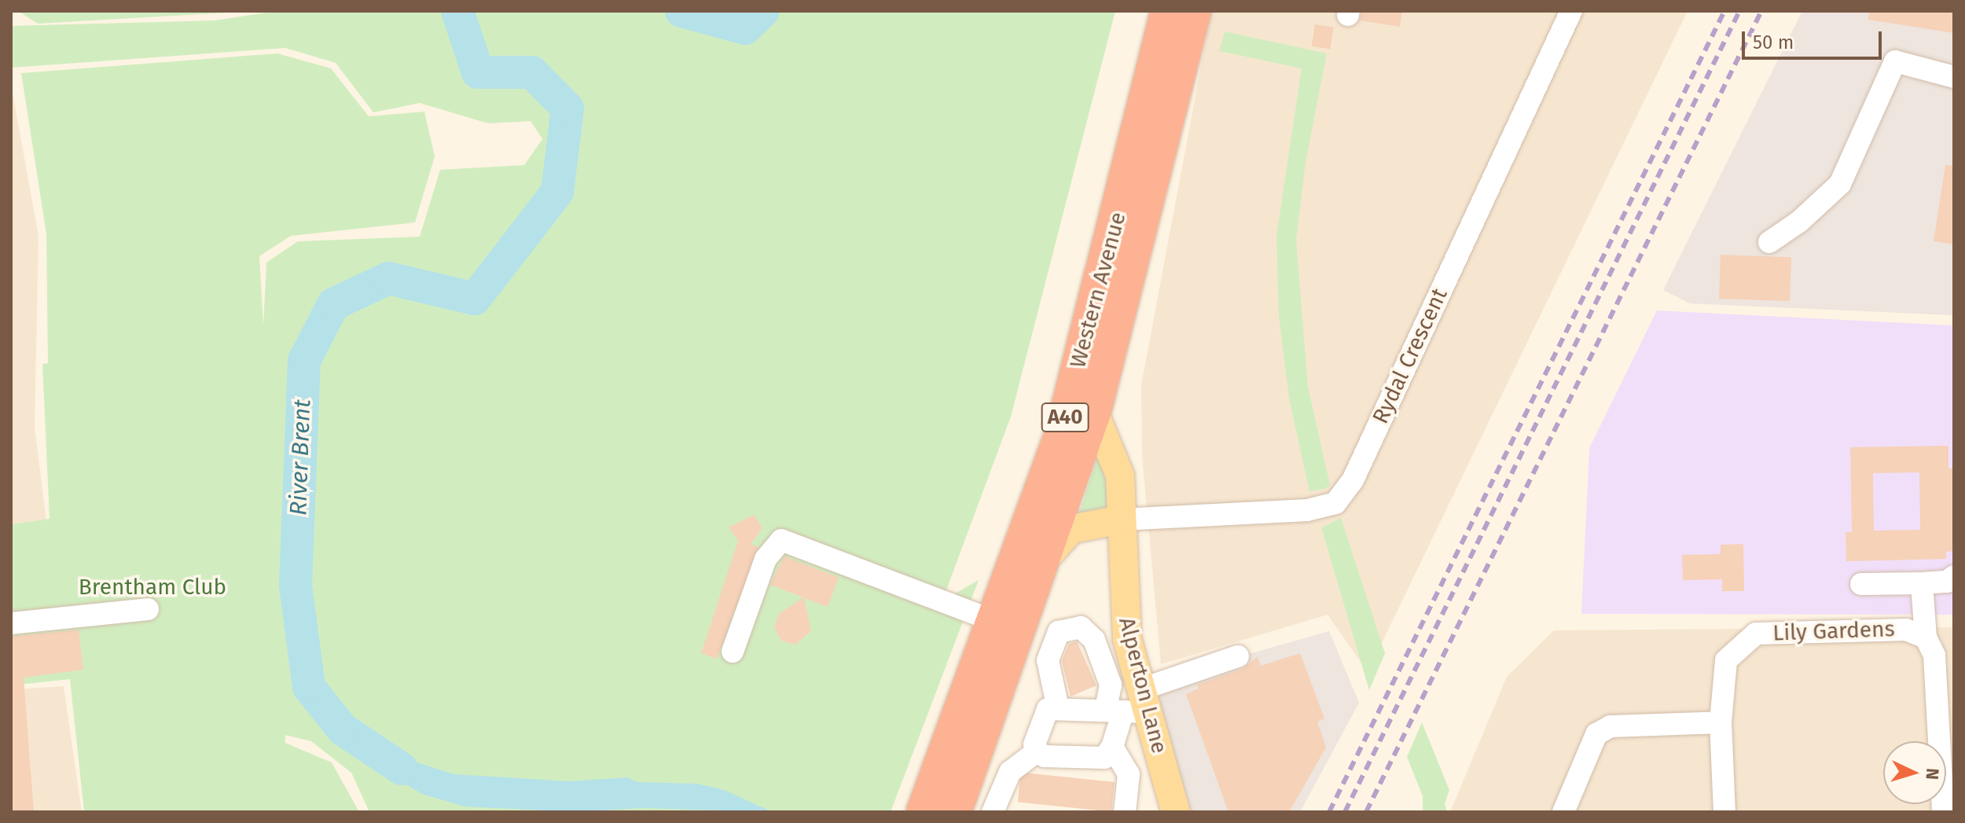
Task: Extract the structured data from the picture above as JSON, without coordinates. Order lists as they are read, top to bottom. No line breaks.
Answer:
{"streets":{"highway":["Western Avenue","A40"],"main road":["Alperton Lane"],"street":["Rydal Crescent","Lily Gardens"]},"crossings":[["Western Avenue","Alperton Lane"],["Rydal Crescent","Alperton Lane"]],"water":["River Brent"],"parks":["Brentham Club"],"scale_bar":"50 m","north":"right"}
